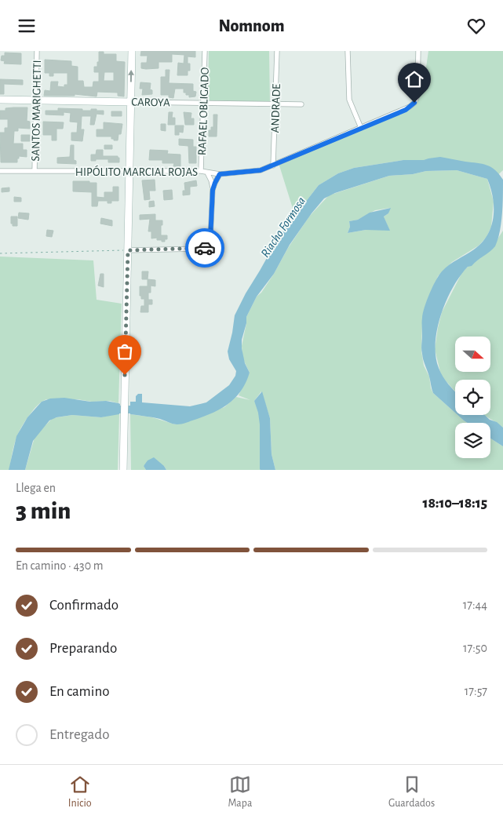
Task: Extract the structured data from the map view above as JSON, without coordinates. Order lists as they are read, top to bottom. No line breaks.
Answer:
{"streets":{"main road":["CAROYA"],"street":["ANDRADE","SANTOS MARIGHETTI","RAFAEL OBLIGADO","HIPÓLITO MARCIAL ROJAS"]},"crossings":[["CAROYA","ANDRADE"],["CAROYA","SANTOS MARIGHETTI"],["CAROYA","RAFAEL OBLIGADO"],["ANDRADE","HIPÓLITO MARCIAL ROJAS"],["SANTOS MARIGHETTI","HIPÓLITO MARCIAL ROJAS"],["RAFAEL OBLIGADO","HIPÓLITO MARCIAL ROJAS"]],"water":["Riacho Formosa"],"north":"right","page":{"header":"Nomnom","heading":["3 min","Llega en","18:10–18:15"],"bar":"En camino · 430 m","list":[["Confirmado","17:44"],["Preparando","17:50"],["En camino","17:57"],"Entregado"],"tabs":["Inicio","Mapa","Guardados"]}}
